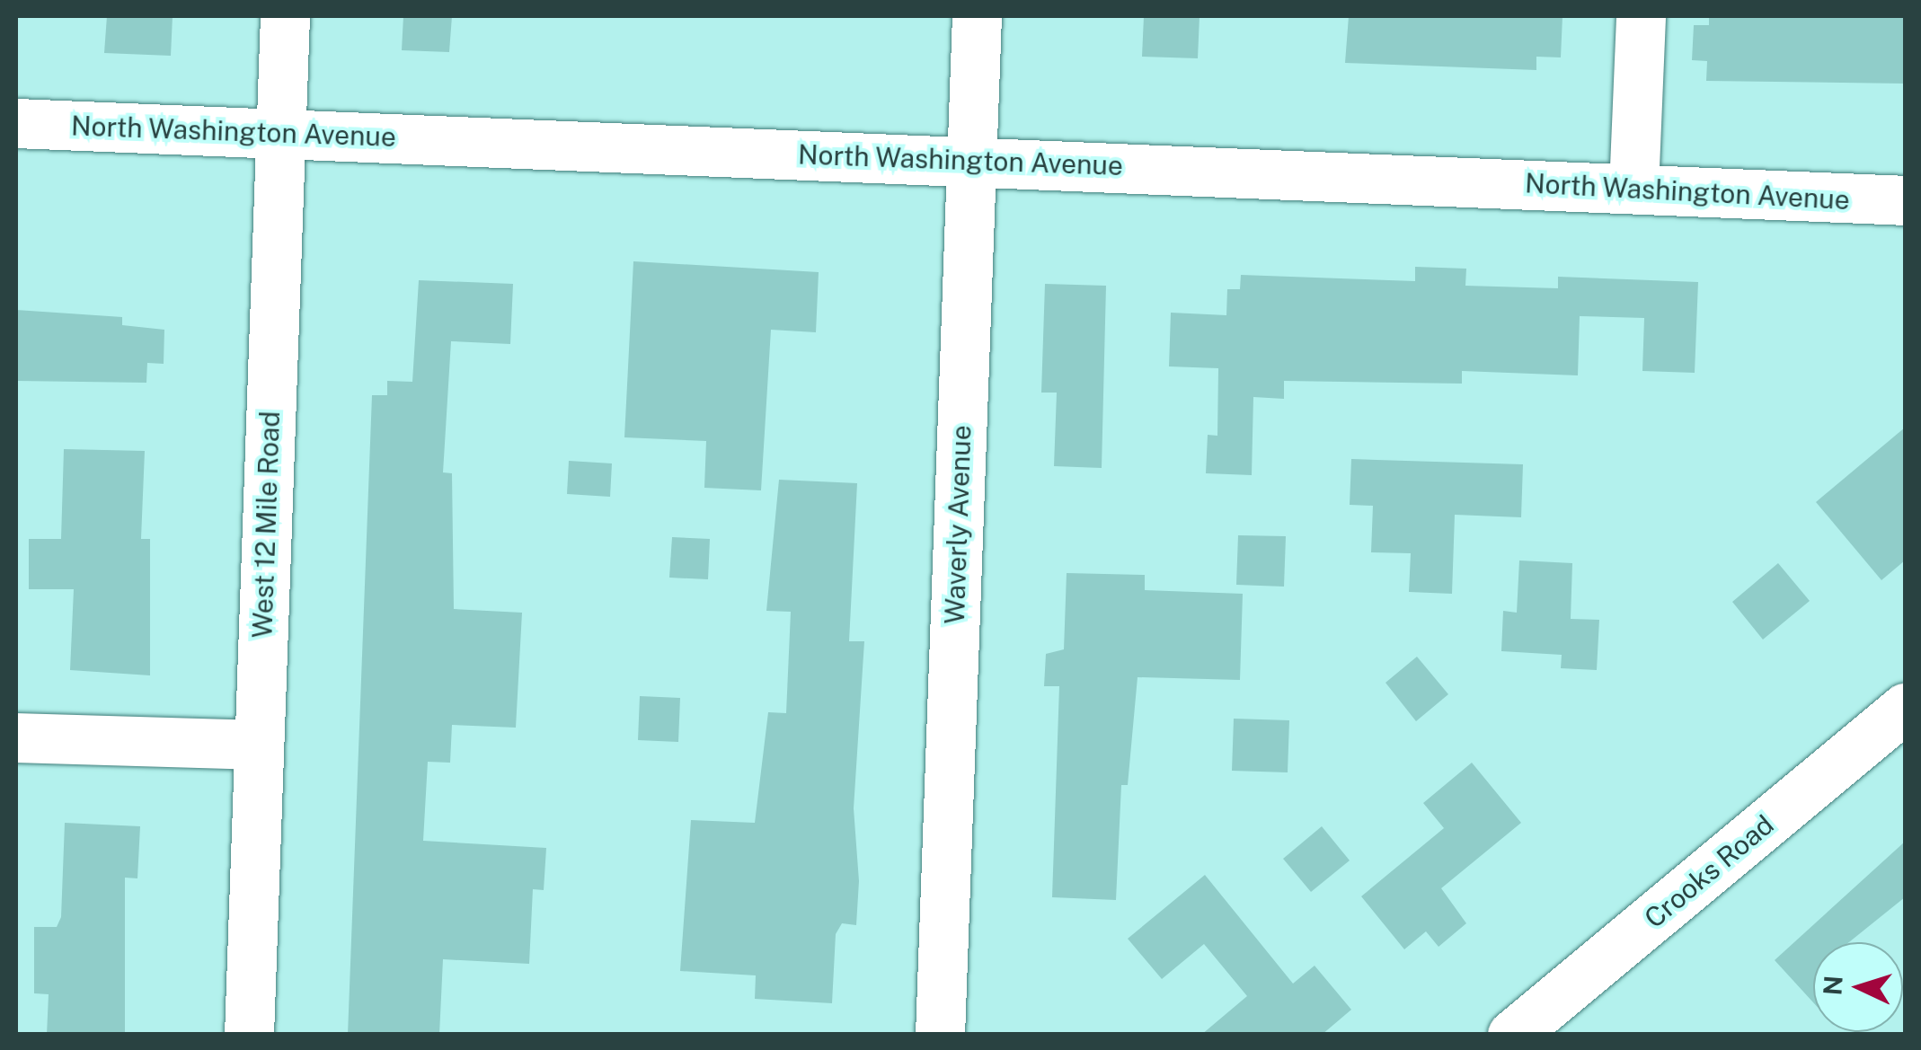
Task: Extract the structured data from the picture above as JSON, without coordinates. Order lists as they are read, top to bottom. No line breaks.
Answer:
{"streets":{"street":["North Washington Avenue","West 12 Mile Road","Waverly Avenue","Crooks Road"]},"crossings":[["North Washington Avenue","West 12 Mile Road"],["North Washington Avenue","Waverly Avenue"]],"north":"left"}
